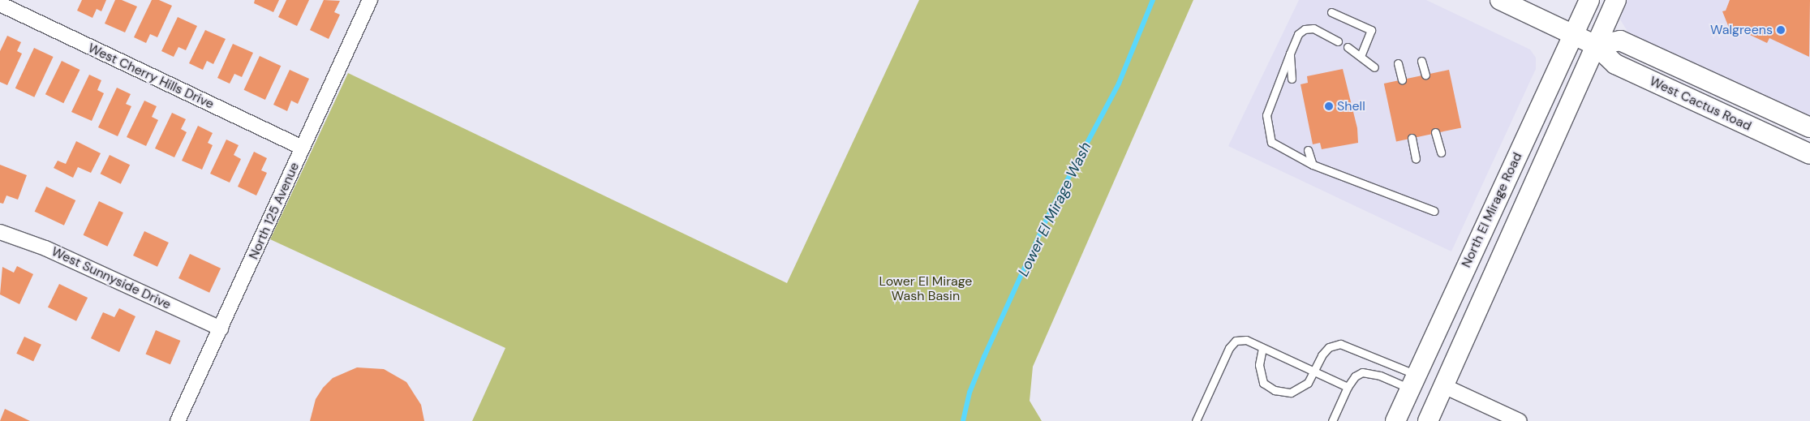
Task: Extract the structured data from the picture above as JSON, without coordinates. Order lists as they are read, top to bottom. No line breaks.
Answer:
{"streets":{"main road":["West Cactus Road","North El Mirage Road"],"street":["West Cherry Hills Drive","North 125 Avenue","West Sunnyside Drive"]},"crossings":[["West Cherry Hills Drive","North 125 Avenue"],["West Cactus Road","North El Mirage Road"],["North 125 Avenue","West Sunnyside Drive"]],"water":["Lower El Mirage Wash"],"parks":["Lower El Mirage Wash Basin"],"places":["Walgreens","Shell"]}
